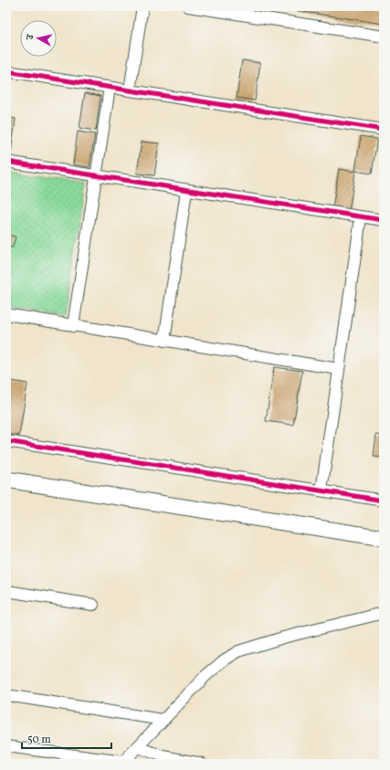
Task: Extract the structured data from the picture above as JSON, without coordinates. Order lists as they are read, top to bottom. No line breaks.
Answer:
{"scale_bar":"50 m","north":"left"}
